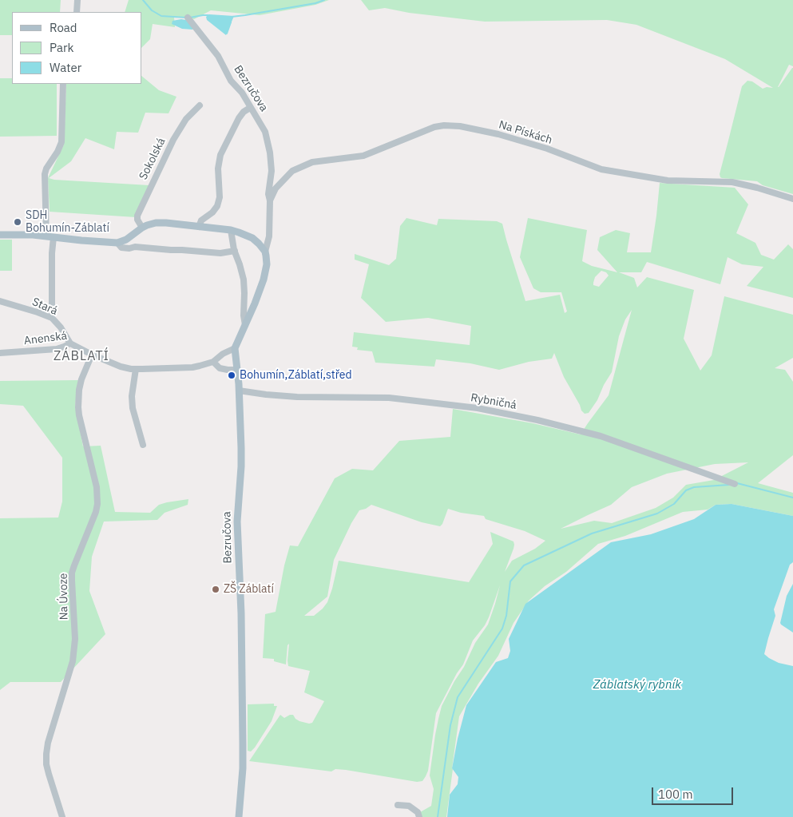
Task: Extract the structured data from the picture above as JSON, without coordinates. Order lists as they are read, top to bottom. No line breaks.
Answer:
{"streets":{"main road":["Bezručova"],"street":["Na Pískách","Sokolská","Stará","Anenská","Rybničná","Na Úvoze"]},"crossings":[["Bezručova","Na Pískách"],["Bezručova","Anenská"],["Bezručova","Rybničná"],["Stará","Anenská"],["Anenská","Na Úvoze"]],"districts":["ZÁBLATÍ"],"water":["Záblatský rybník"],"places":["SDH Bohumín-Záblatí","Bohumín,Záblatí,střed","ZŠ Záblatí"],"legend":["Road","Park","Water"],"scale_bar":"100 m"}
